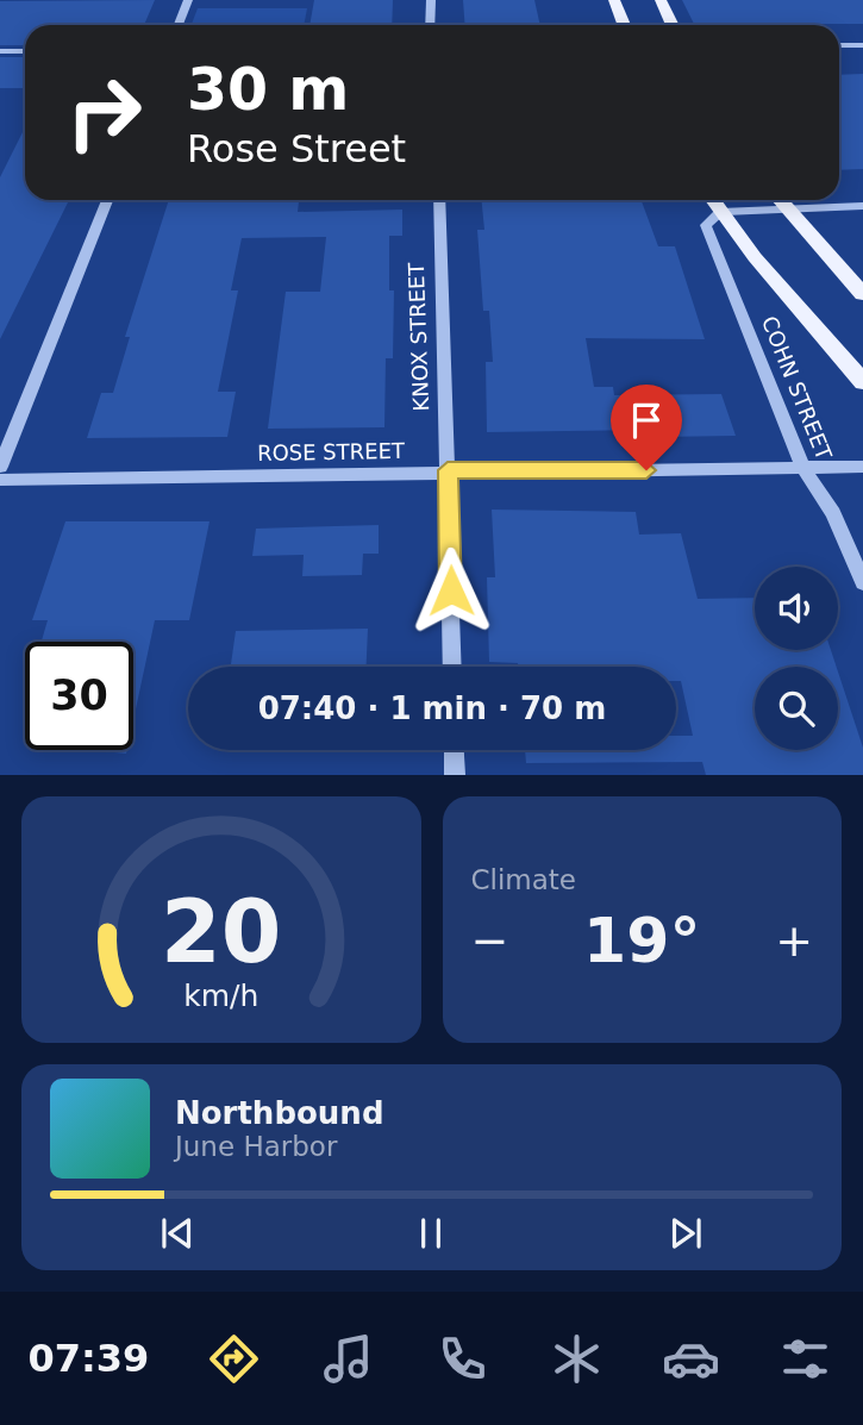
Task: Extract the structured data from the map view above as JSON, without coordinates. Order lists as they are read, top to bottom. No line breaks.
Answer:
{"streets":{"street":["KNOX STREET","COHN STREET","ROSE STREET"]},"crossings":[["KNOX STREET","ROSE STREET"],["COHN STREET","ROSE STREET"]],"page":{"turn":["30 m","Rose Street"],"limit":"30","trip":"07:40 · 1 min · 70 m","tile":"Climate","heat":["−","19°","+"],"song":["Northbound","June Harbor"],"tabs":"07:39","gauge":["20","km/h"]}}
